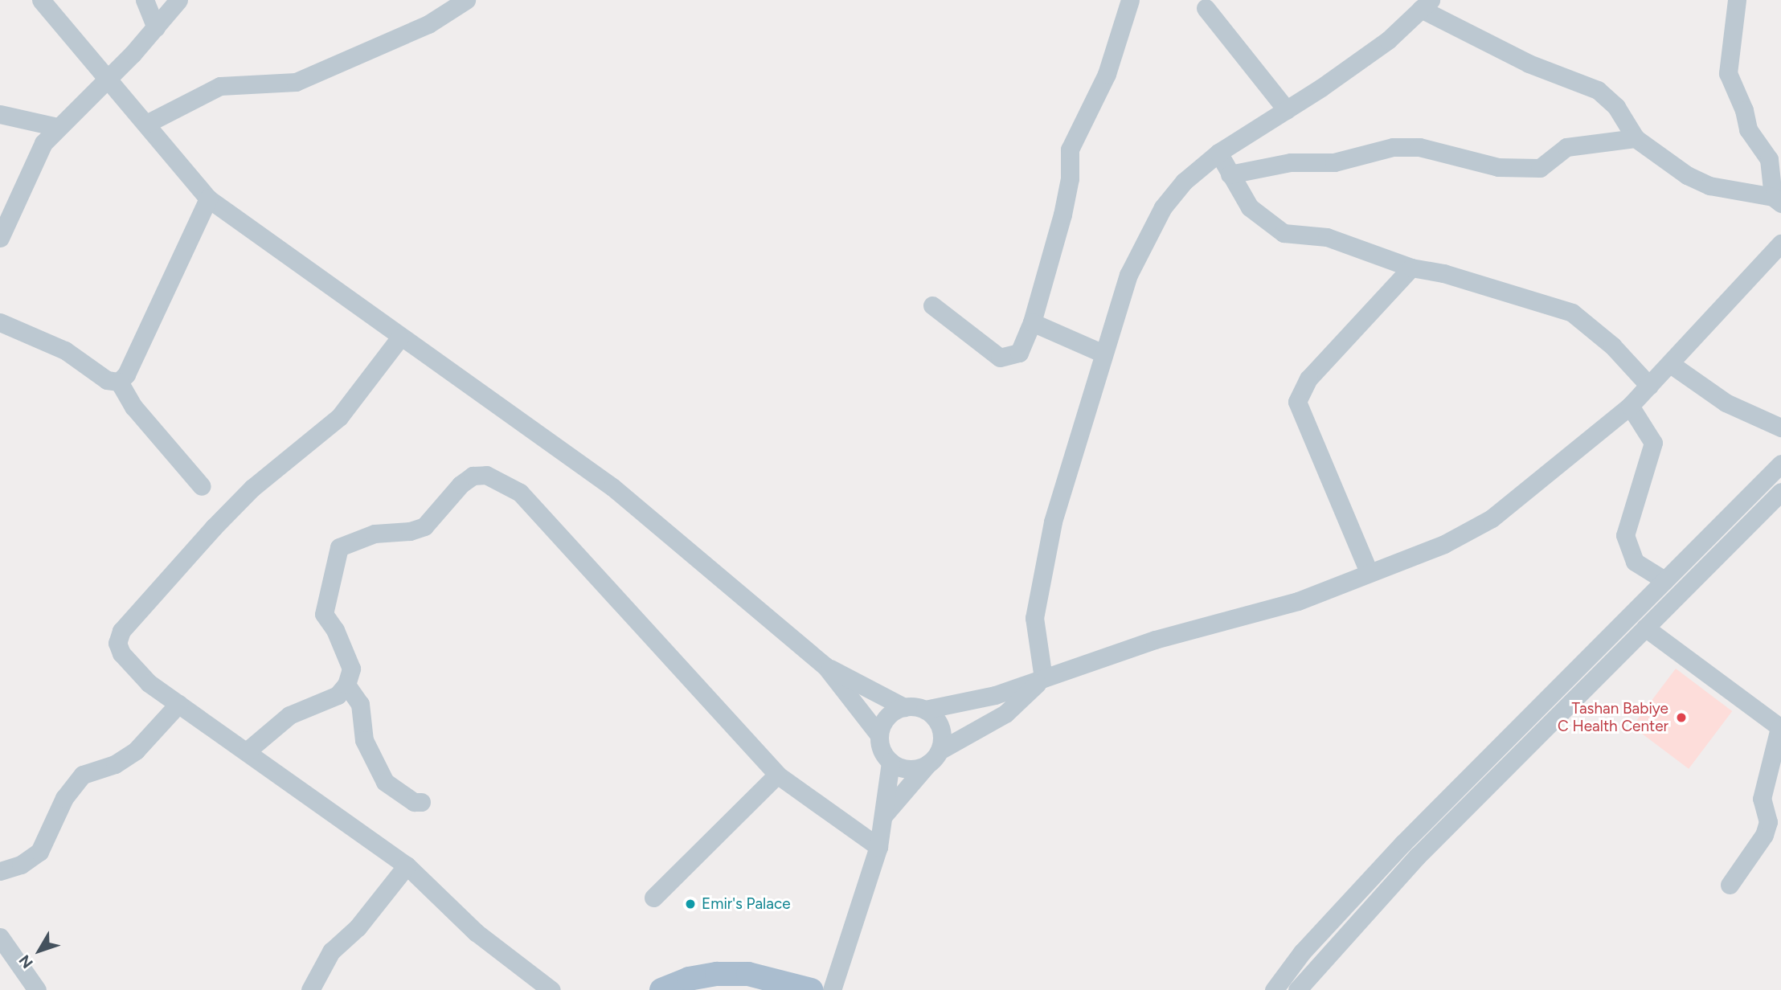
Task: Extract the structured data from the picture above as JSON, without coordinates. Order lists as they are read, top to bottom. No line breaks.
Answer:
{"places":["Tashan Babiye C Health Center","Emir's Palace"],"north":"bottom left"}
